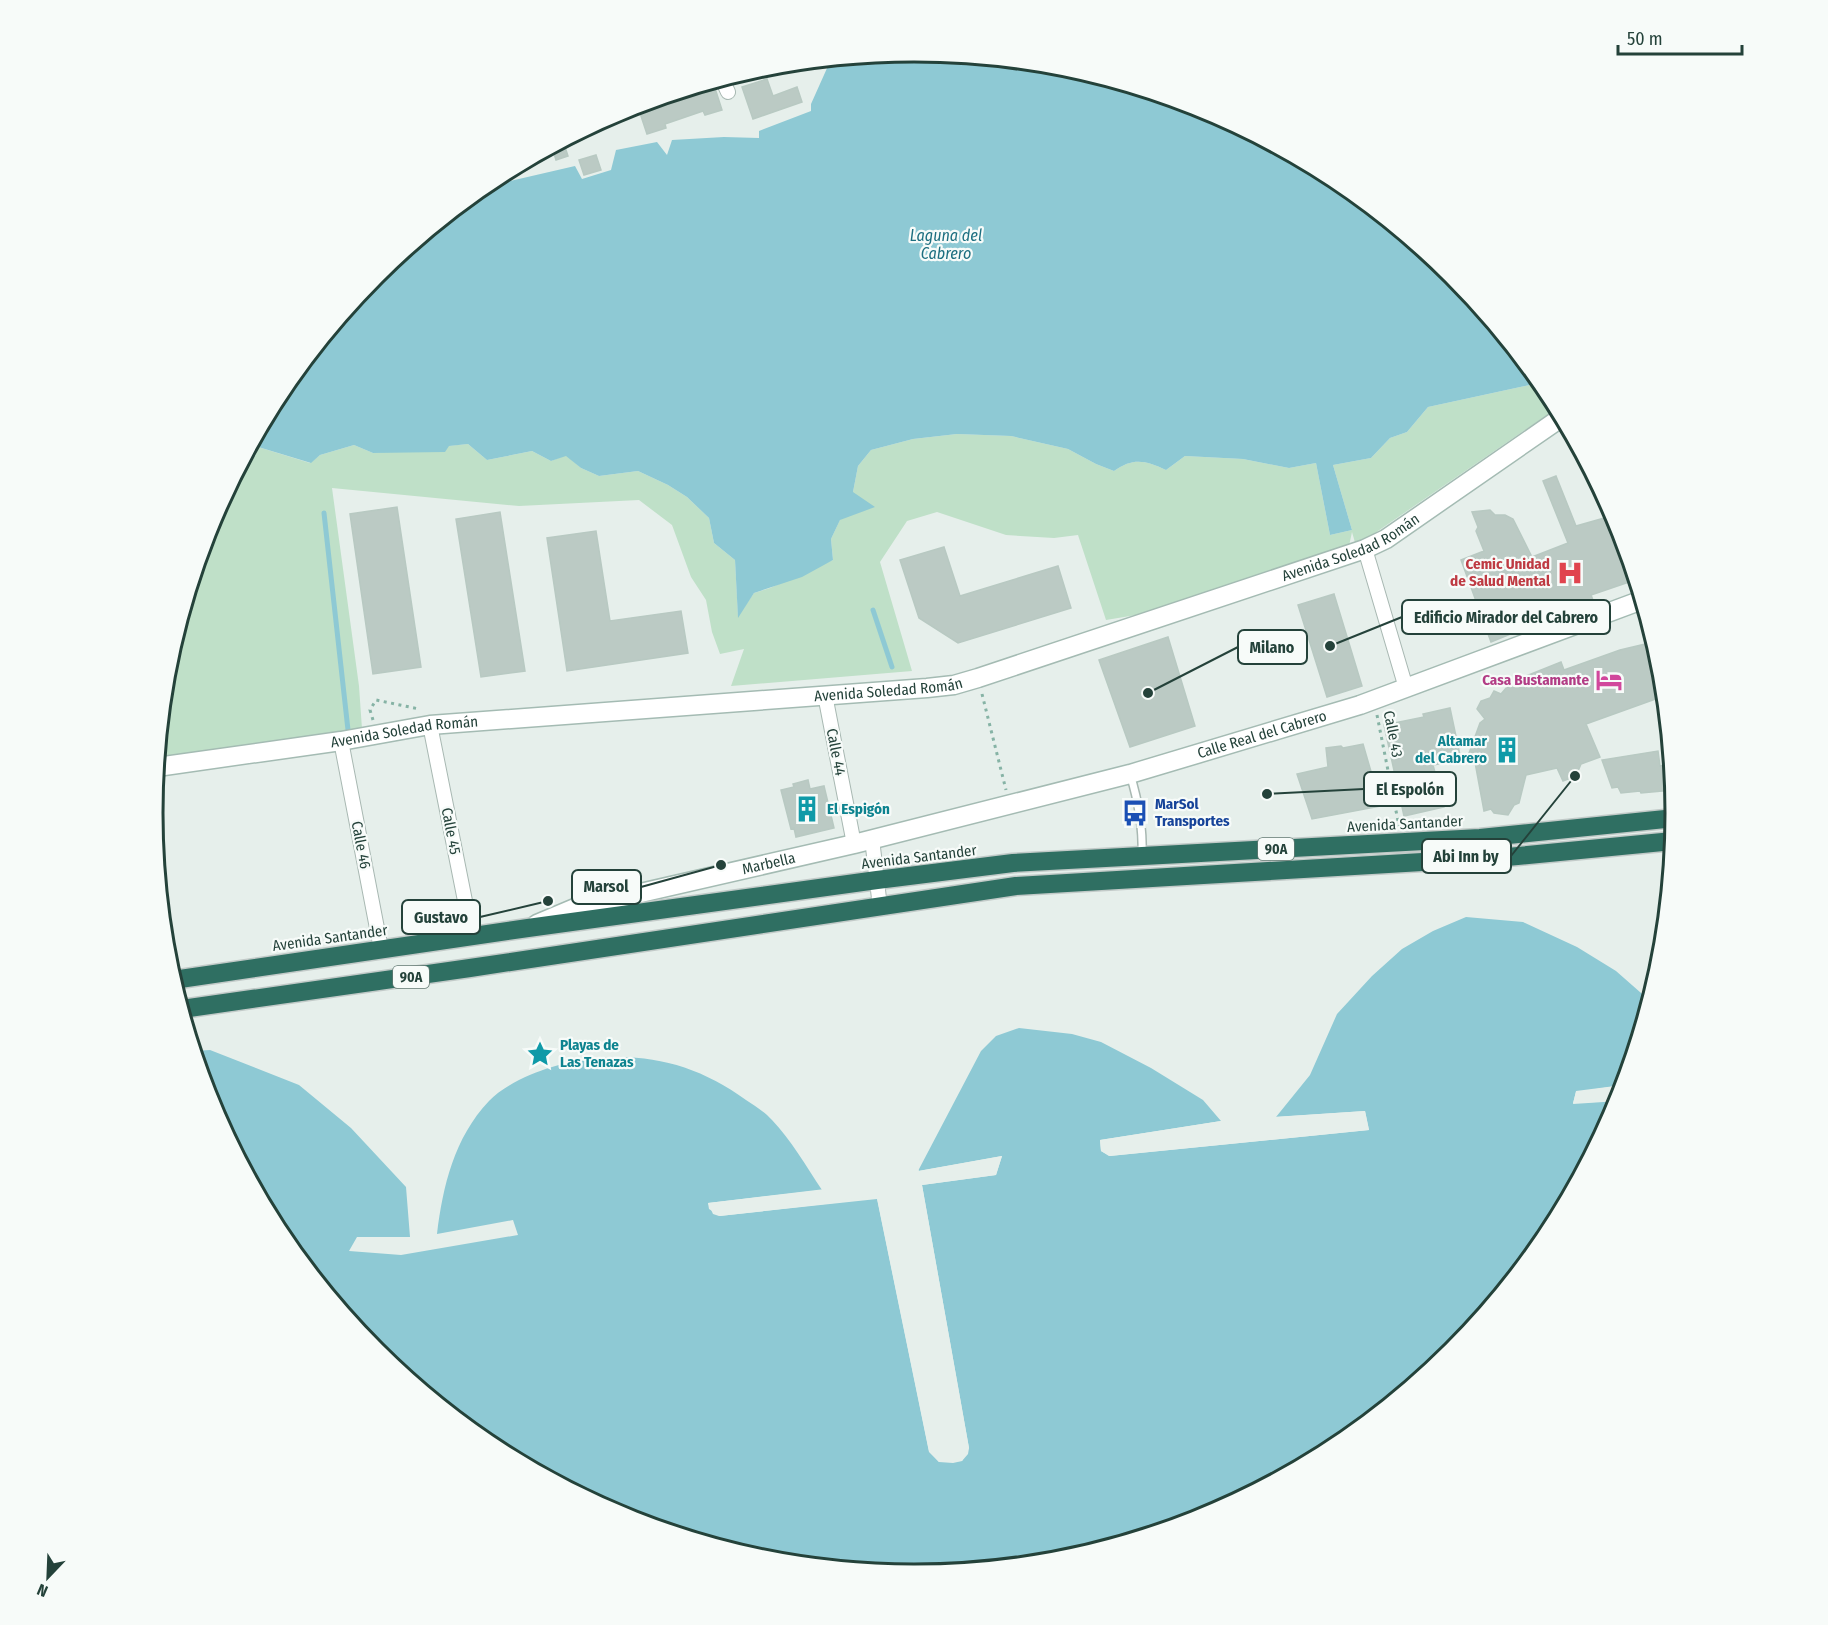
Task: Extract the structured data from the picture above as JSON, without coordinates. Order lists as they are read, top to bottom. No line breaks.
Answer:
{"streets":{"highway":["Avenida Santander","90A"],"street":["Avenida Soledad Román","Calle Real del Cabrero","Calle 44","Calle 45","Calle 46","Marbella"],"path":["Calle 43"]},"crossings":[["Avenida Soledad Román","Calle 44"],["Avenida Soledad Román","Calle 45"],["Avenida Soledad Román","Calle 46"],["Calle 43","Calle Real del Cabrero"],["Calle 43","Avenida Santander"],["Calle Real del Cabrero","Calle 44"],["Calle Real del Cabrero","Marbella"],["Calle 44","Avenida Santander"],["Calle 44","90A"],["Calle 44","Marbella"],["Avenida Santander","Calle 45"],["Avenida Santander","Calle 46"],["Avenida Santander","Marbella"]],"water":["Laguna del Cabrero"],"places":{"hospital":["Cemic Unidad de Salud Mental"],"other":["Edificio Mirador del Cabrero","Milano","Abi Inn by","El Espolón","Marsol","Gustavo"],"hotel":["Casa Bustamante"],"building":["Altamar del Cabrero","El Espigón"],"bus stop":["MarSol Transportes"],"place":["Playas de Las Tenazas"]},"scale_bar":"50 m","north":"bottom left"}
